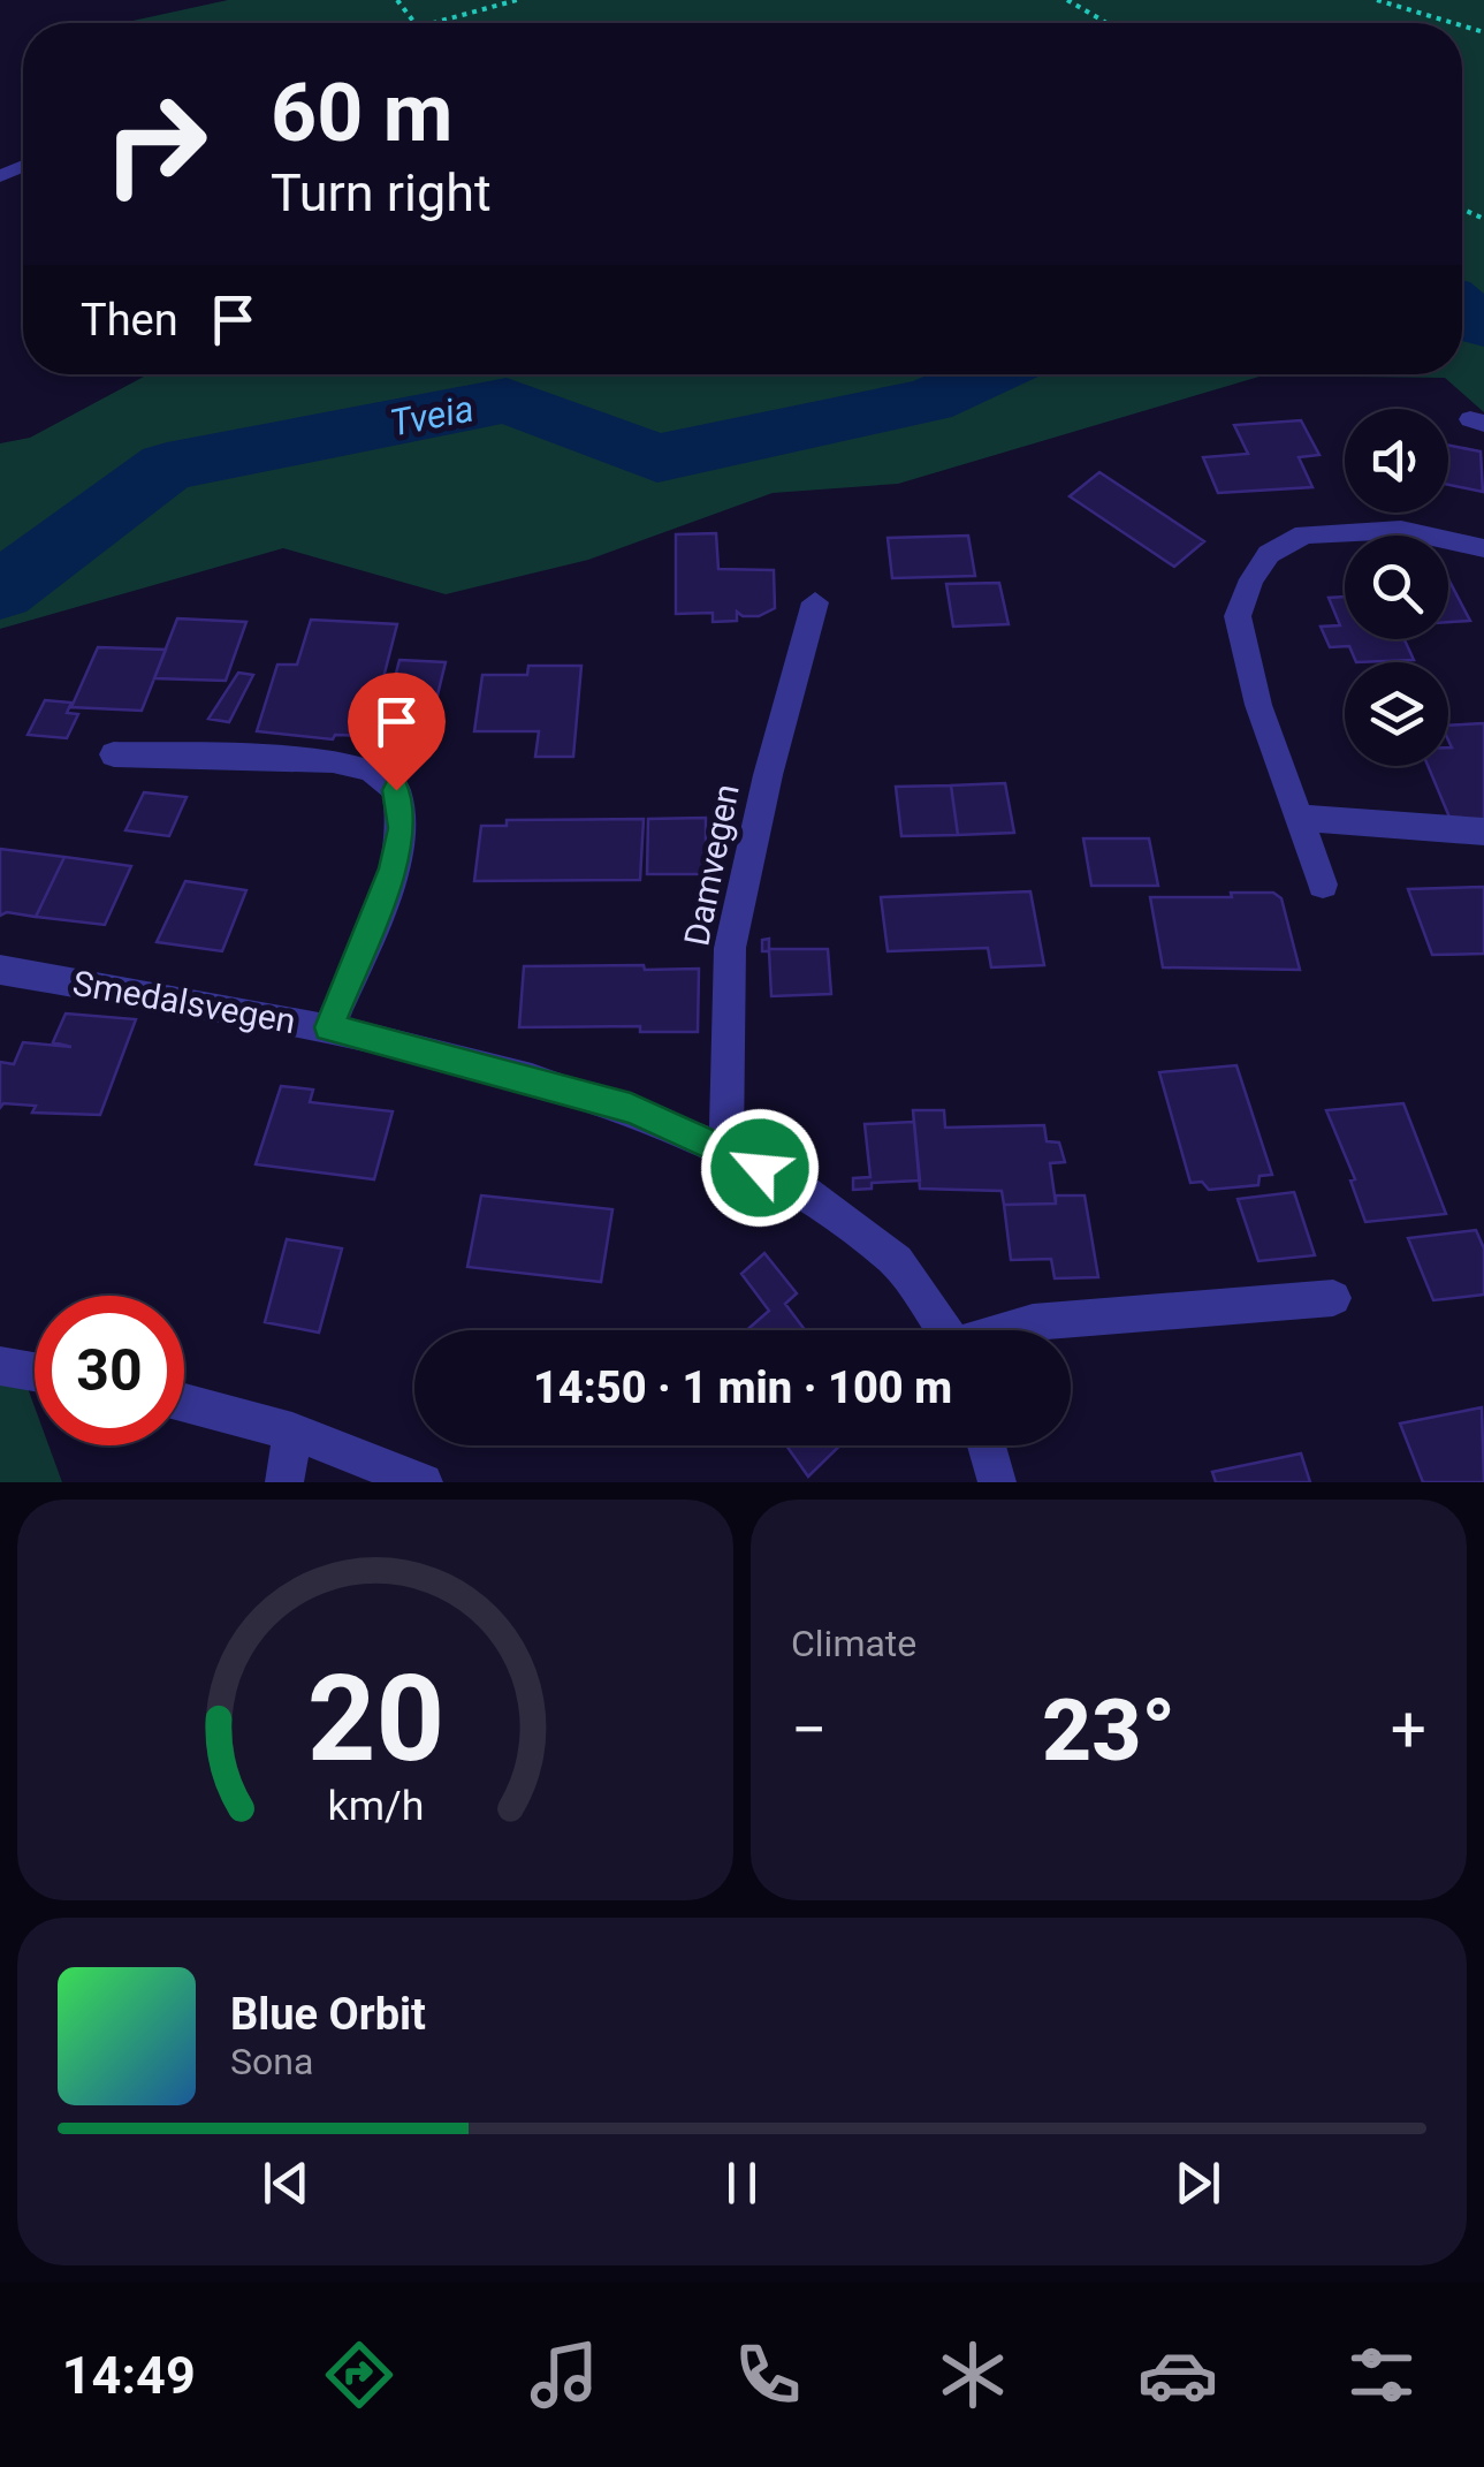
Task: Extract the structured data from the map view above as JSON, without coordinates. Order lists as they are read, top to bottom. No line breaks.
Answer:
{"streets":{"street":["Damvegen","Smedalsvegen"]},"crossings":[["Damvegen","Smedalsvegen"]],"water":["Tveia"],"page":{"turn":["60 m","Turn right"],"then":"Then","limit":"30","trip":"14:50 · 1 min · 100 m","tile":"Climate","heat":["−","23°","+"],"song":["Blue Orbit","Sona"],"tabs":"14:49","gauge":["20","km/h"]}}
